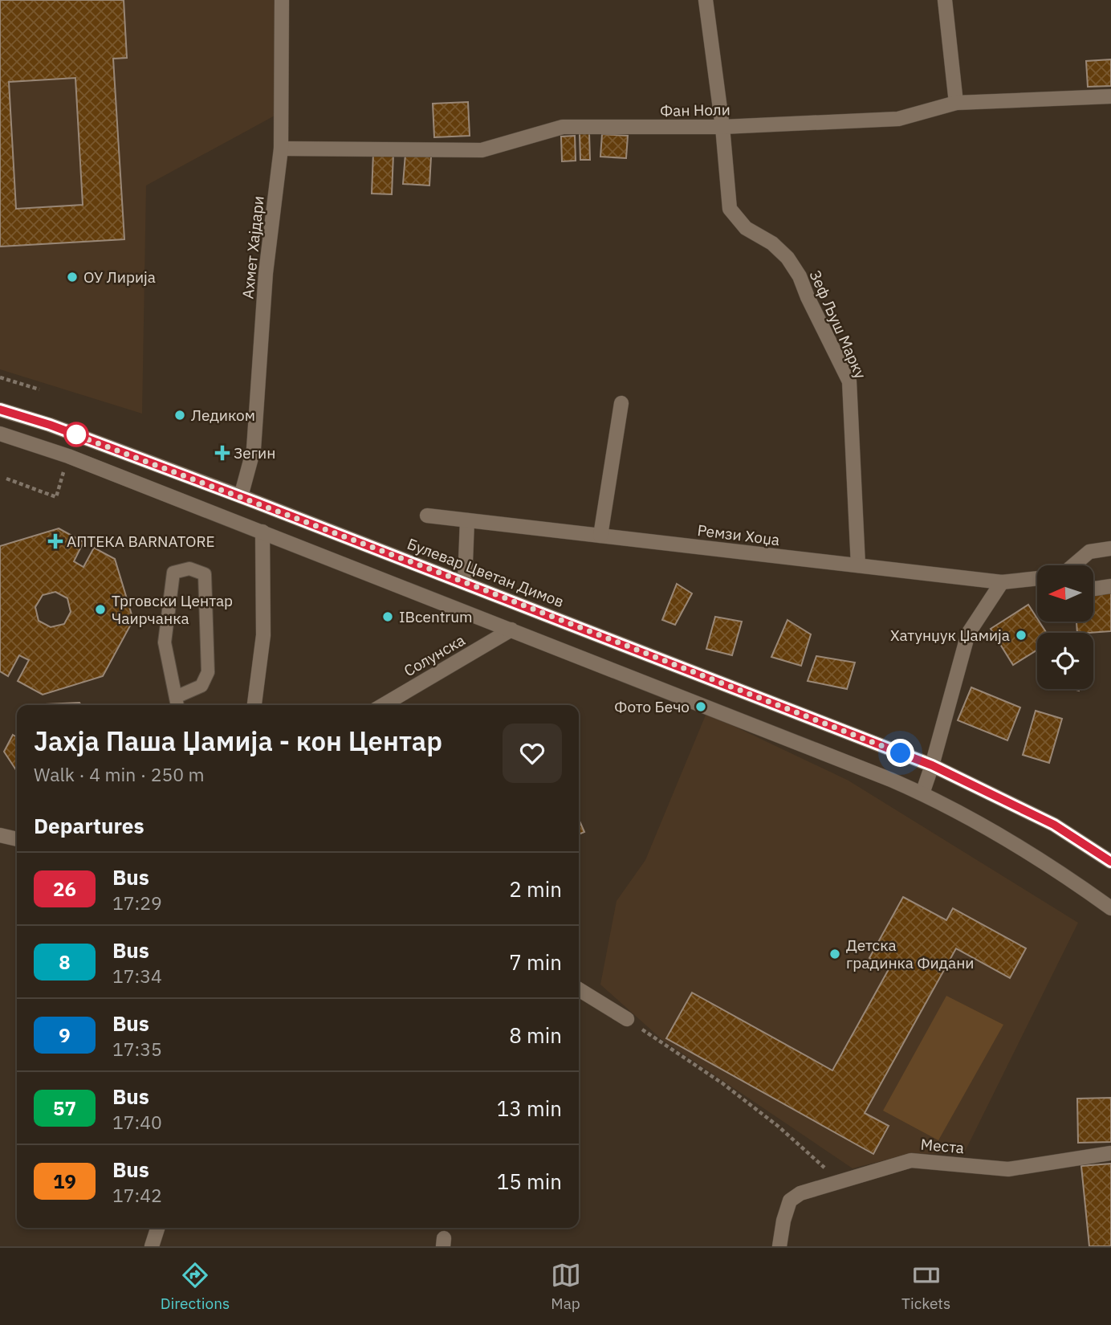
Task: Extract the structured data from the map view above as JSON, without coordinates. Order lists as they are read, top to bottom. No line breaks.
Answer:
{"streets":{"street":["Фан Ноли","Ахмет Хајдари","Зеф Љуш Марку","Ремзи Хоџа","Булевар Цветан Димов","Солунска","Места"]},"crossings":[["Фан Ноли","Ахмет Хајдари"],["Фан Ноли","Зеф Љуш Марку"],["Ахмет Хајдари","Булевар Цветан Димов"],["Зеф Љуш Марку","Ремзи Хоџа"]],"places":{"other":["ОУ Лирија","Ледиком","Трговски Центар Чаирчанка","IBcentrum","Хатунџук Џамија","Фото Бечо","Детска градинка Фидани"],"health":["Зегин","АПТЕКА BARNATORE"]},"lines":["bus line 26"],"north":"left","page":{"heading":[["Јахја Паша Џамија - кон Центар","Walk · 4 min · 250 m"],"Departures"],"list":[{"mark":"26","name":"Bus","note":"17:29","value":"2 min"},{"mark":"8","name":"Bus","note":"17:34","value":"7 min"},{"mark":"9","name":"Bus","note":"17:35","value":"8 min"},{"mark":"57","name":"Bus","note":"17:40","value":"13 min"},{"mark":"19","name":"Bus","note":"17:42","value":"15 min"}],"tabs":["Directions","Map","Tickets"]}}
